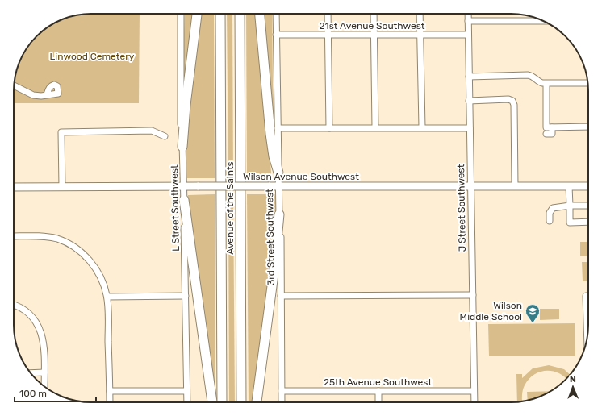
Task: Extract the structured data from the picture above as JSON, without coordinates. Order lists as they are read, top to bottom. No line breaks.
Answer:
{"streets":{"highway":["Avenue of the Saints"],"main road":["Wilson Avenue Southwest"],"street":["21st Avenue Southwest","L Street Southwest","J Street Southwest","3rd Street Southwest","25th Avenue Southwest"]},"crossings":[["21st Avenue Southwest","J Street Southwest"],["21st Avenue Southwest","3rd Street Southwest"],["Wilson Avenue Southwest","L Street Southwest"],["Wilson Avenue Southwest","J Street Southwest"],["Wilson Avenue Southwest","3rd Street Southwest"],["J Street Southwest","25th Avenue Southwest"],["3rd Street Southwest","25th Avenue Southwest"]],"parks":["Linwood Cemetery"],"places":{"school or university":["Wilson Middle School"]},"scale_bar":"100 m","north":"top"}
